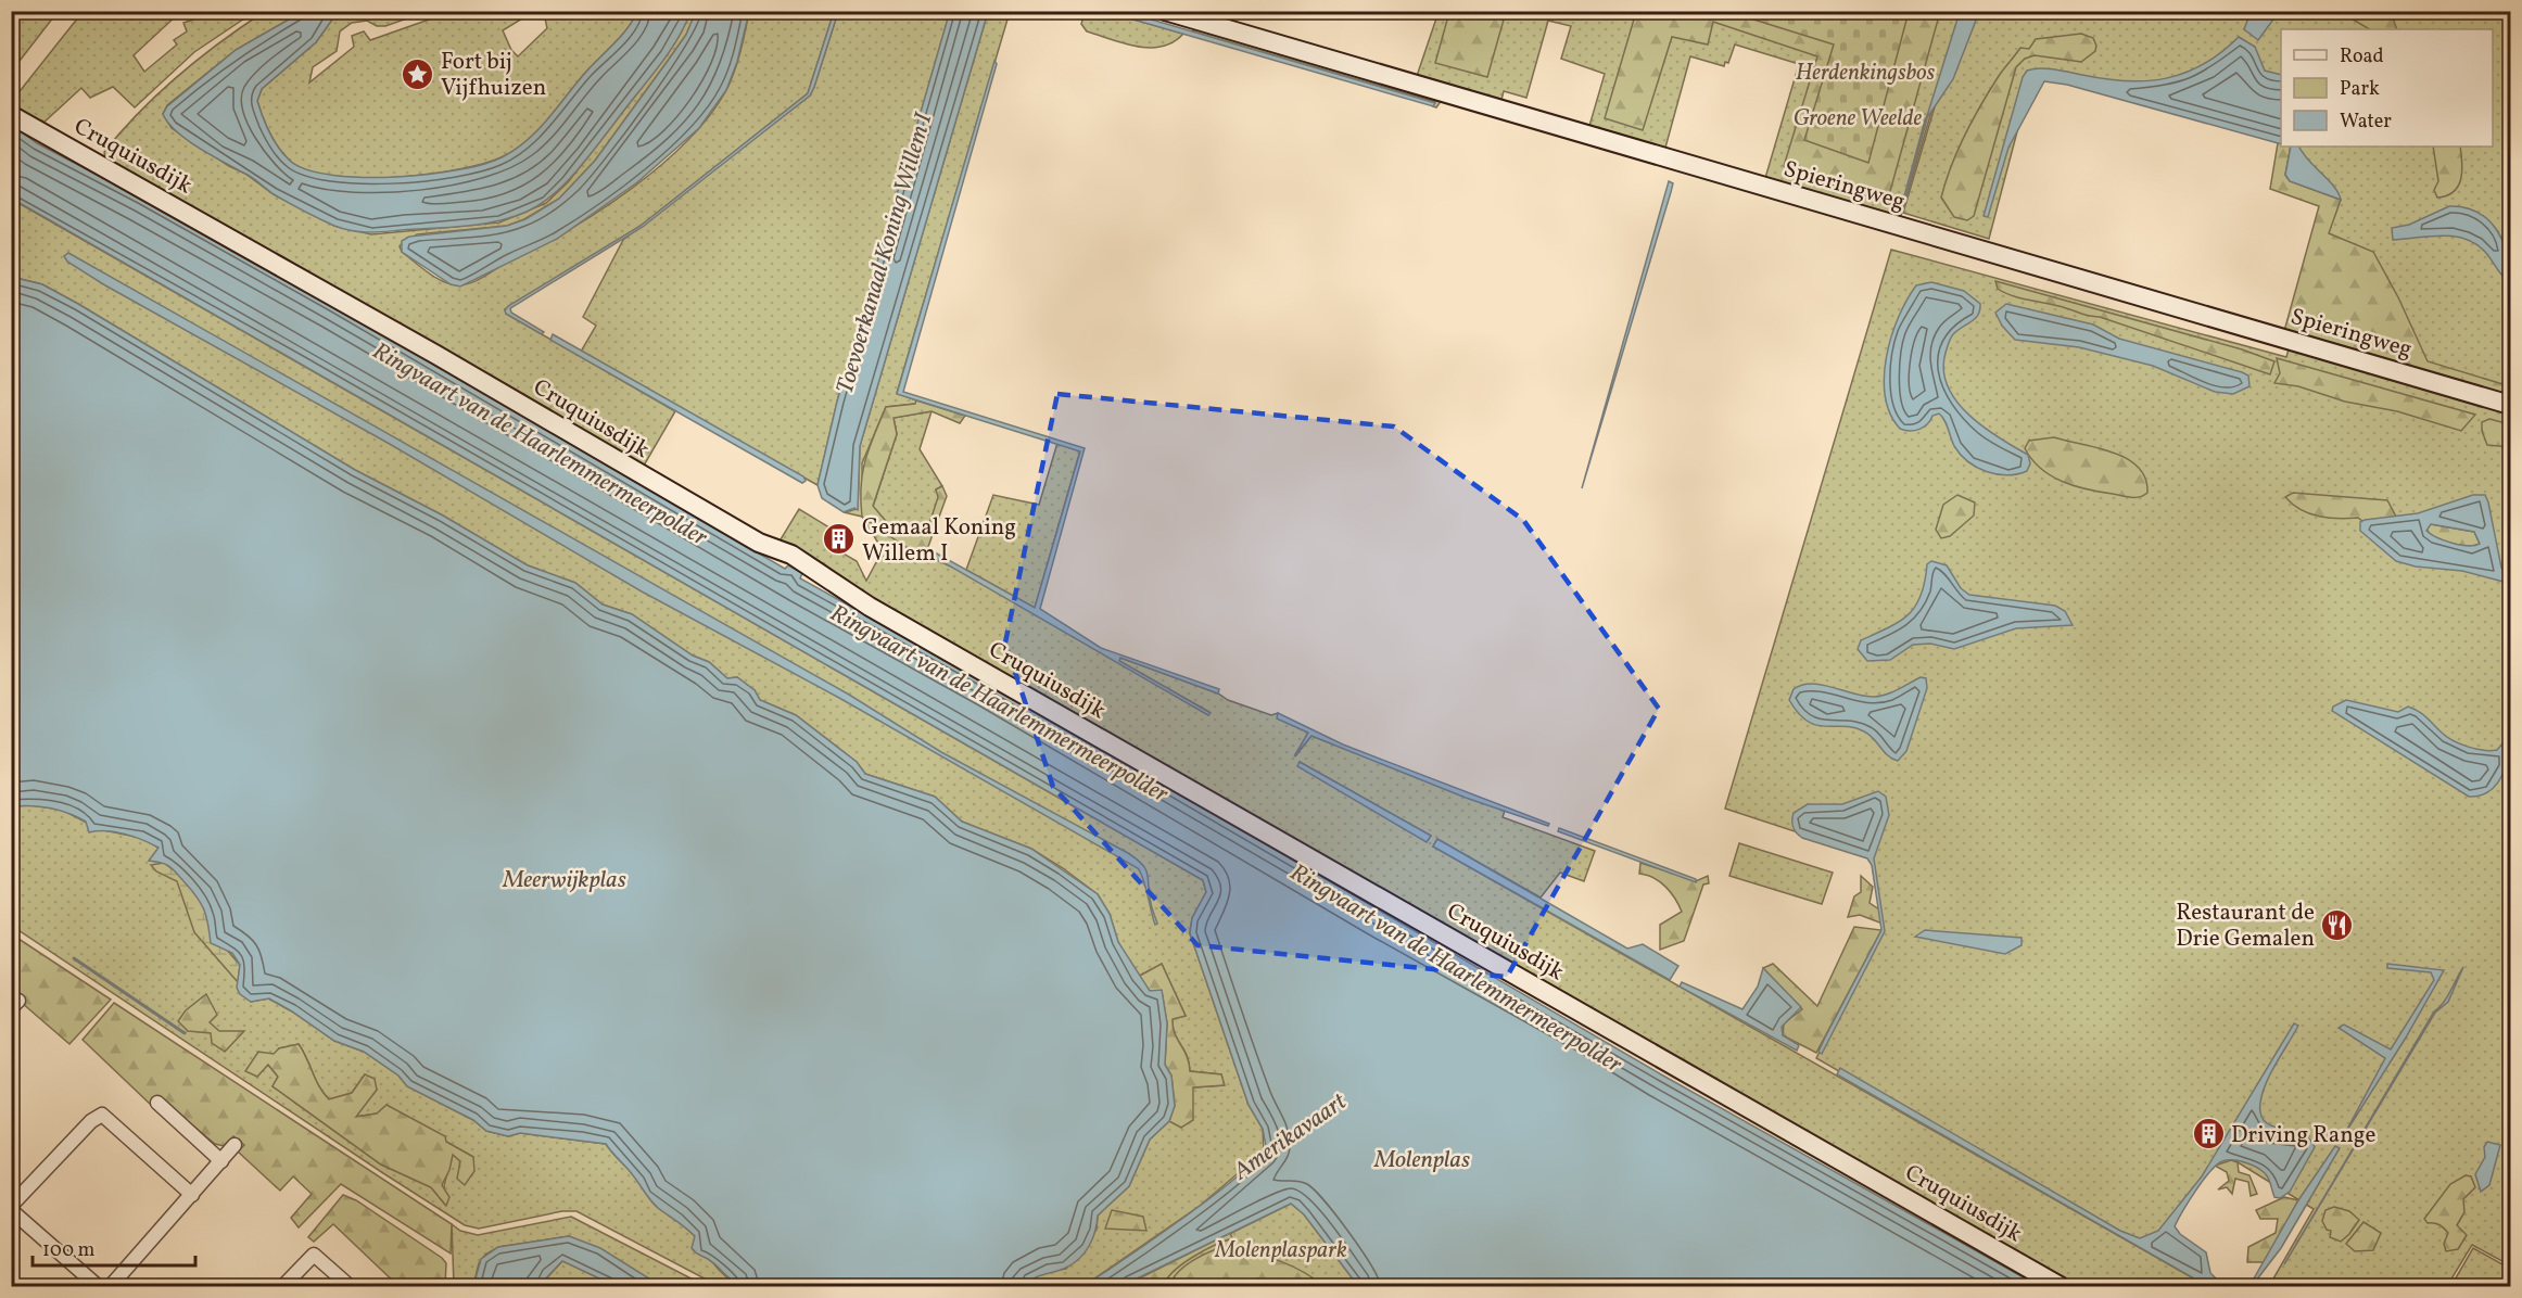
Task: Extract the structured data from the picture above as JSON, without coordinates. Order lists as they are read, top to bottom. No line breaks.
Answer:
{"streets":{"street":["Cruquiusdijk","Spieringweg"]},"water":["Toevoerkanaal Koning Willem I","Ringvaart van de Haarlemmermeerpolder","Meerwijkplas","Amerikavaart","Molenplas"],"parks":["Herdenkingsbos","Groene Weelde","Molenplaspark"],"places":{"place":["Fort bij Vijfhuizen"],"building":["Gemaal Koning Willem I","Driving Range"],"restaurant":["Restaurant de Drie Gemalen"]},"legend":["Road","Park","Water"],"scale_bar":"100 m"}
